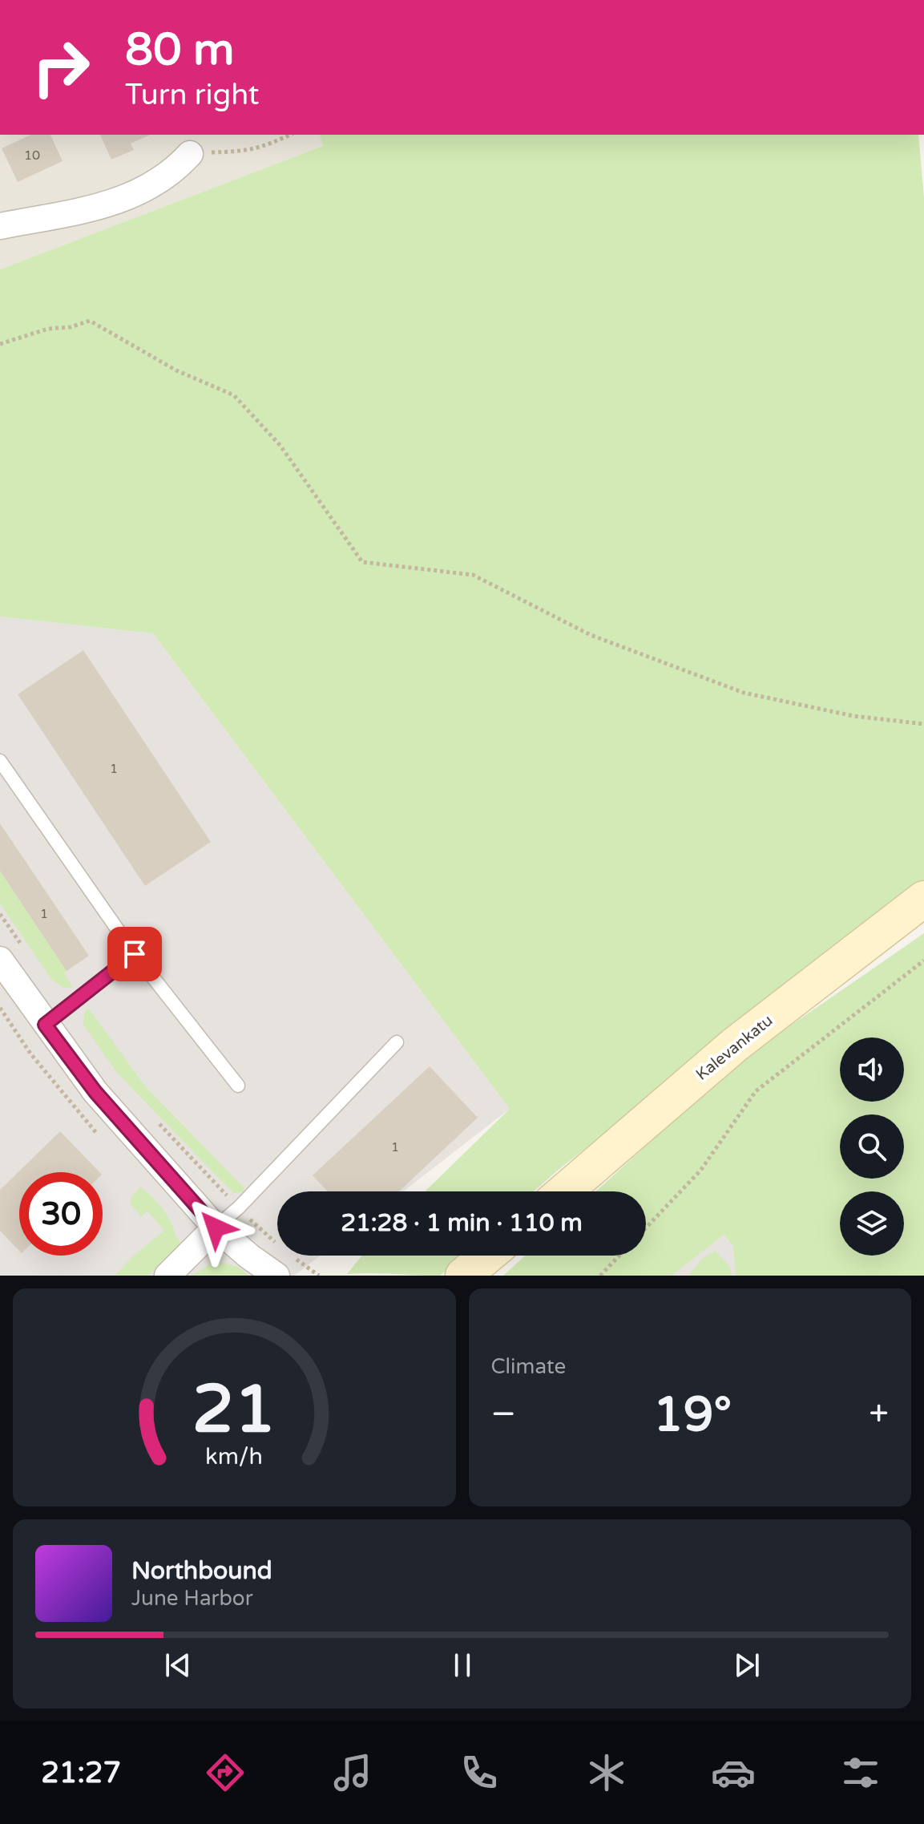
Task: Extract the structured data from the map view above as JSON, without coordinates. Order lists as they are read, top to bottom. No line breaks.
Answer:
{"streets":{"main road":["Kalevankatu"]},"house_numbers":["10","1","1","1"],"page":{"turn":["80 m","Turn right"],"limit":"30","trip":"21:28 · 1 min · 110 m","tile":"Climate","heat":["−","19°","+"],"song":["Northbound","June Harbor"],"tabs":"21:27","gauge":["21","km/h"]}}
